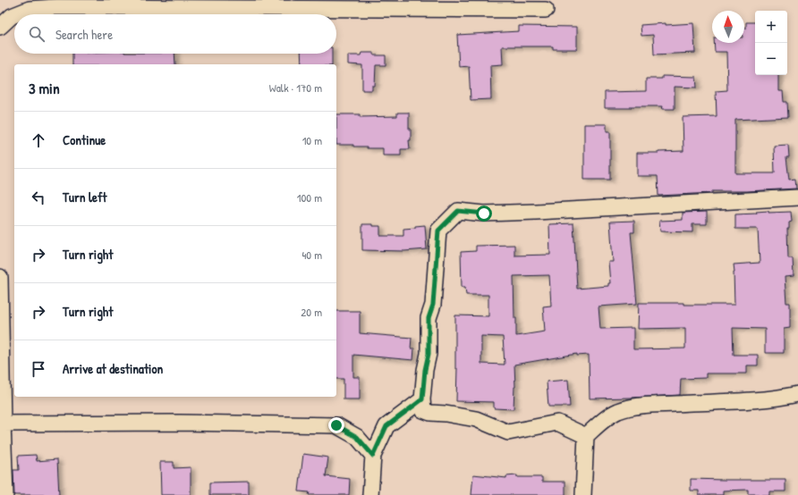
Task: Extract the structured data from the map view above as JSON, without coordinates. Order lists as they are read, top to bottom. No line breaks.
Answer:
{"north":"top","page":{"map_buttons":["+","−"],"search":"Search here","heading":["3 min","Walk · 170 m"],"list":[["Continue","10 m"],["Turn left","100 m"],["Turn right","40 m"],["Turn right","20 m"],"Arrive at destination"]}}
